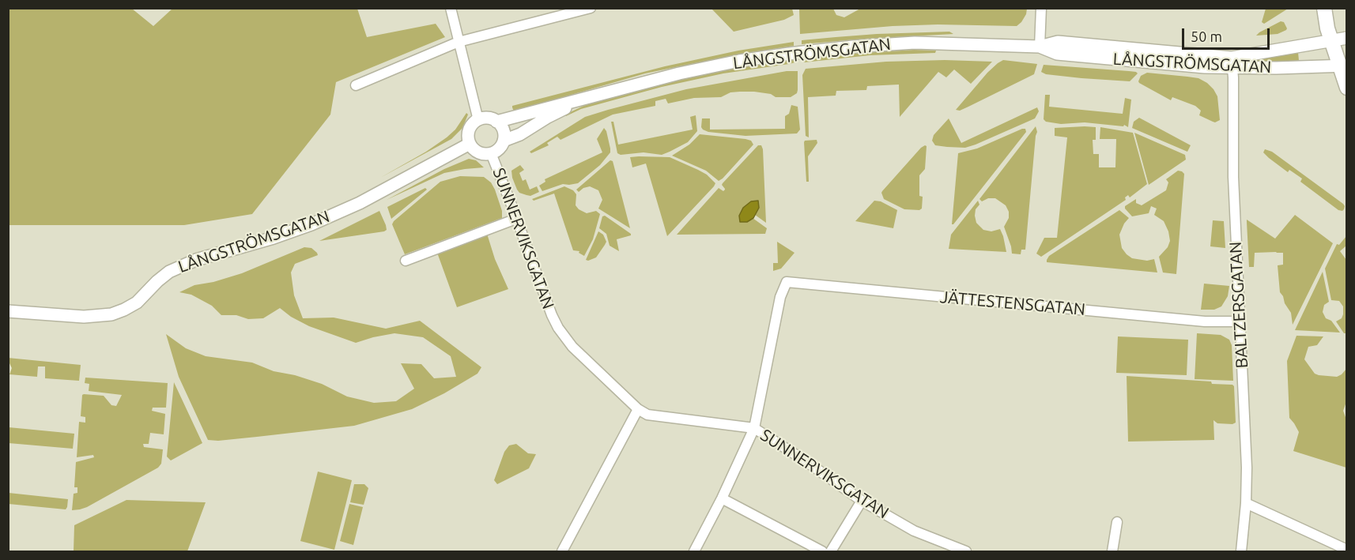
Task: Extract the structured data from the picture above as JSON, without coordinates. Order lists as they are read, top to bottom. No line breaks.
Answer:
{"streets":{"street":["LÅNGSTRÖMSGATAN","SUNNERVIKSGATAN","JÄTTESTENSGATAN","BALTZERSGATAN"]},"crossings":[["LÅNGSTRÖMSGATAN","SUNNERVIKSGATAN"],["LÅNGSTRÖMSGATAN","BALTZERSGATAN"],["SUNNERVIKSGATAN","JÄTTESTENSGATAN"],["JÄTTESTENSGATAN","BALTZERSGATAN"]],"scale_bar":"50 m"}
